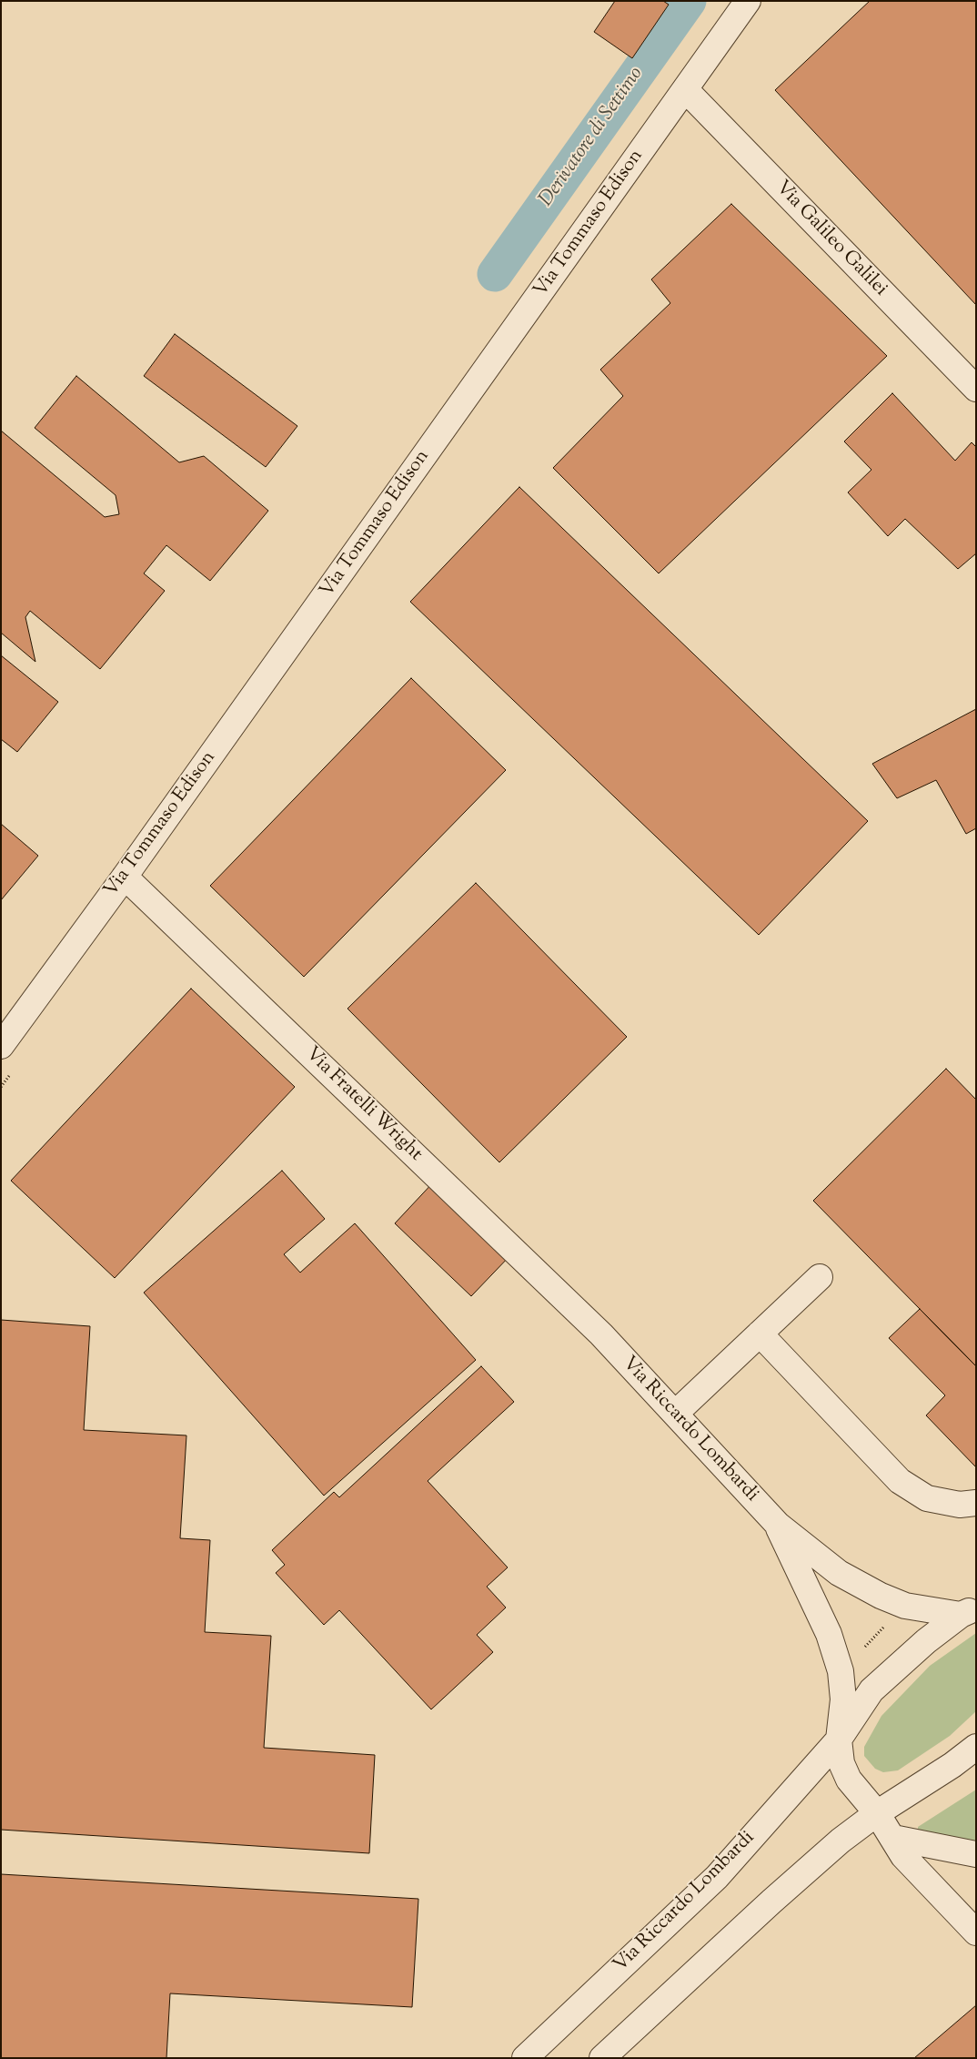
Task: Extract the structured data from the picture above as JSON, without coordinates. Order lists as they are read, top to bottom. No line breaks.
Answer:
{"streets":{"street":["Via Tommaso Edison","Via Galileo Galilei","Via Fratelli Wright","Via Riccardo Lombardi"]},"crossings":[["Via Tommaso Edison","Via Galileo Galilei"],["Via Tommaso Edison","Via Fratelli Wright"],["Via Fratelli Wright","Via Riccardo Lombardi"]],"water":["Derivatore di Settimo"]}
